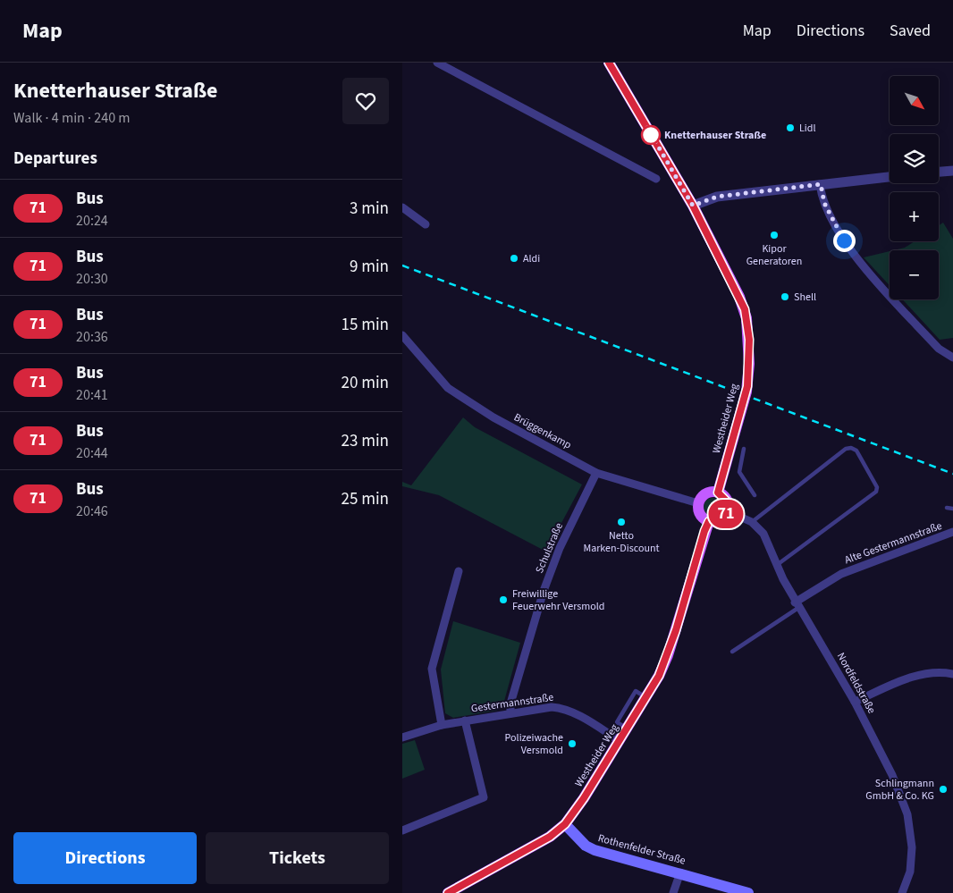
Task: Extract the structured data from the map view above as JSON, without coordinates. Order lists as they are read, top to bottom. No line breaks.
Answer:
{"streets":{"main road":["Westheider Weg","Rothenfelder Straße"],"street":["Brüggenkamp","Alte Gestermannstraße","Schulstraße","Nordfeldstraße","Gestermannstraße"]},"crossings":[["Westheider Weg","Brüggenkamp"],["Westheider Weg","Nordfeldstraße"],["Westheider Weg","Gestermannstraße"],["Westheider Weg","Rothenfelder Straße"],["Brüggenkamp","Schulstraße"],["Brüggenkamp","Nordfeldstraße"],["Alte Gestermannstraße","Nordfeldstraße"],["Schulstraße","Gestermannstraße"]],"places":["Lidl","Knetterhauser Straße","Kipor Generatoren","Aldi","Shell","Netto Marken-Discount","Freiwillige Feuerwehr Versmold","Polizeiwache Versmold","Schlingmann GmbH & Co. KG"],"lines":["bus line 71"],"north":"bottom right","page":{"header":"Map","nav":["Map","Directions","Saved"],"heading":[["Knetterhauser Straße","Walk · 4 min · 240 m"],"Departures"],"on_map":"71","map_buttons":["+","−"],"list":[{"mark":"71","name":"Bus","note":"20:24","value":"3 min"},{"mark":"71","name":"Bus","note":"20:30","value":"9 min"},{"mark":"71","name":"Bus","note":"20:36","value":"15 min"},{"mark":"71","name":"Bus","note":"20:41","value":"20 min"},{"mark":"71","name":"Bus","note":"20:44","value":"23 min"},{"mark":"71","name":"Bus","note":"20:46","value":"25 min"}],"buttons":["Directions","Tickets"]}}
